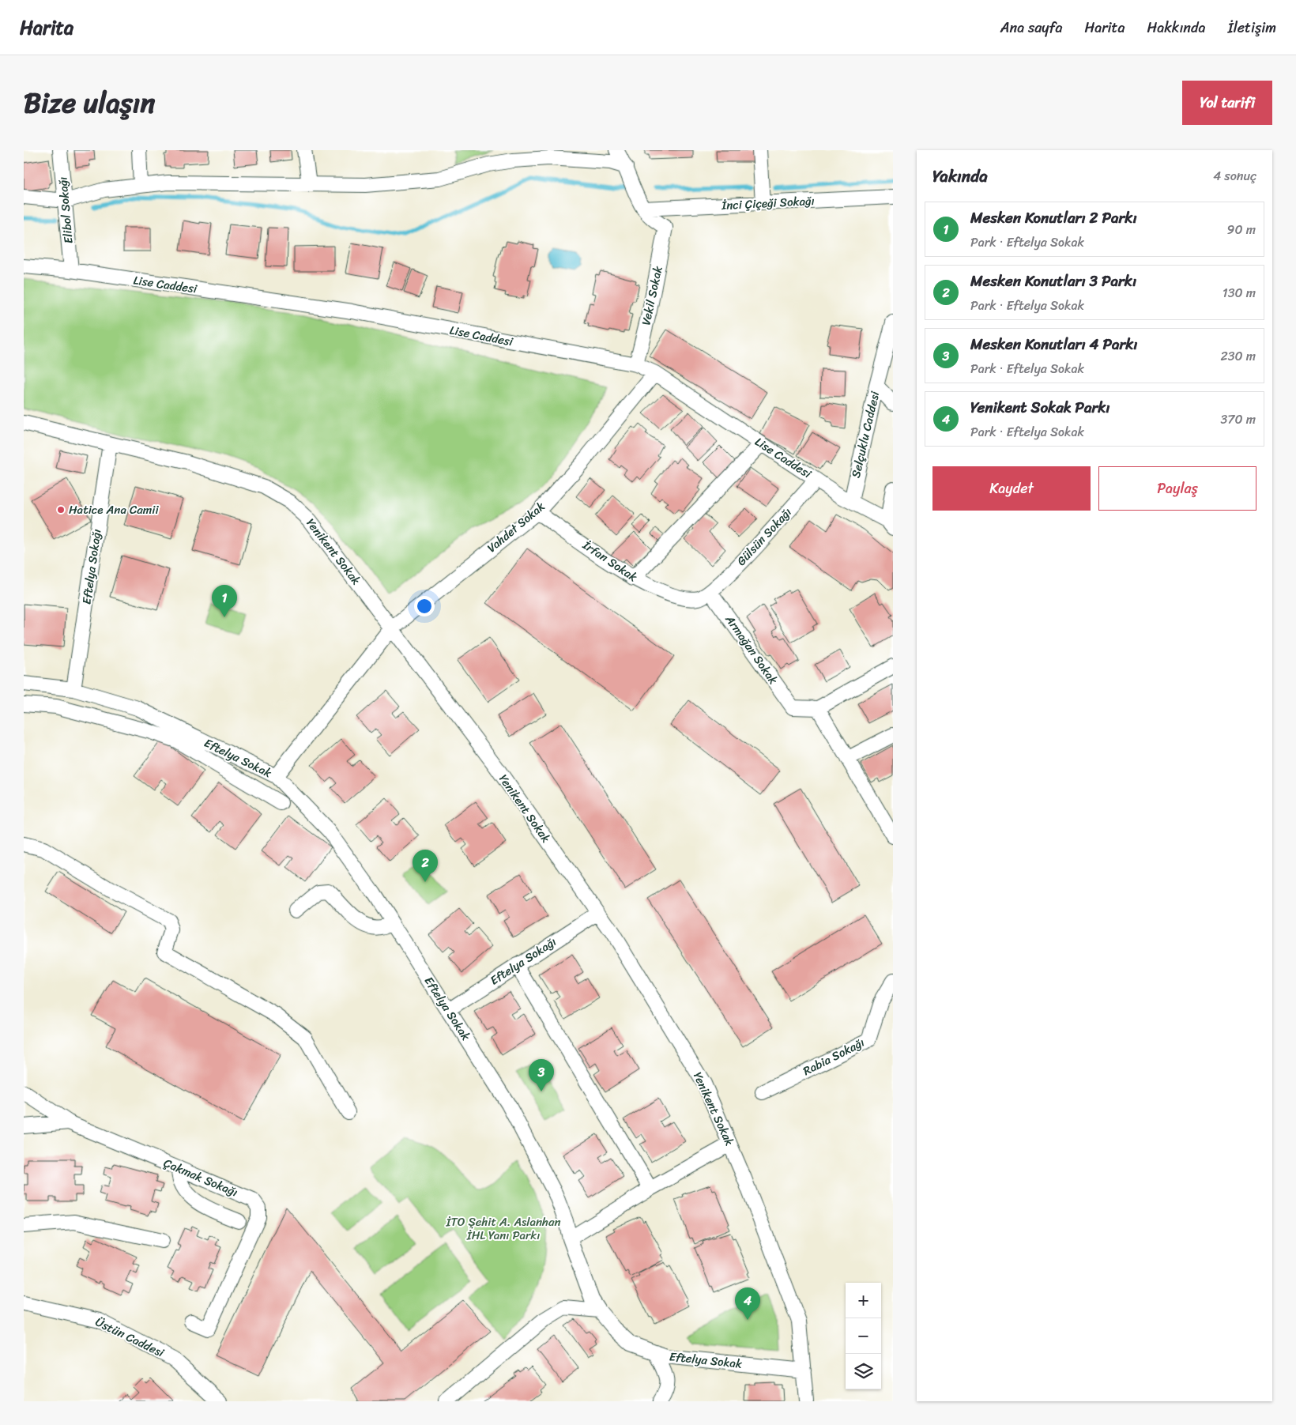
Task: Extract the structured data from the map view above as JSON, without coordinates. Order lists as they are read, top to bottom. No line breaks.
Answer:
{"streets":{"street":["İnci Çiçeği Sokağı","Elibol Sokağı","Lise Caddesi","Vekil Sokak","Selçuklu Caddesi","Vahdet Sokak","Gülsün Sokağı","Yenikent Sokak","İrfan Sokak","Eftelya Sokağı","Armağan Sokak","Eftelya Sokak","Rabia Sokağı","Çakmak Sokağı","Üstün Caddesi"]},"crossings":[["İnci Çiçeği Sokağı","Vekil Sokak"],["Elibol Sokağı","Lise Caddesi"],["Lise Caddesi","Vekil Sokak"],["Lise Caddesi","Selçuklu Caddesi"],["Lise Caddesi","Vahdet Sokak"],["Lise Caddesi","Gülsün Sokağı"],["Vahdet Sokak","Yenikent Sokak"],["Vahdet Sokak","İrfan Sokak"],["Gülsün Sokağı","İrfan Sokak"],["Gülsün Sokağı","Armağan Sokak"],["Yenikent Sokak","Eftelya Sokağı"],["Yenikent Sokak","Eftelya Sokak"],["İrfan Sokak","Armağan Sokak"],["Eftelya Sokağı","Eftelya Sokak"]],"parks":["İTO Şehit A. Aslanhan İHL Yanı Parkı"],"places":["Hatice Ana Camii"],"page":{"header":"Harita","nav":["Ana sayfa","Harita","Hakkında","İletişim"],"title":"Bize ulaşın","buttons":["Yol tarifi",["Kaydet","Paylaş"]],"heading":["Yakında","4 sonuç"],"list":[{"mark":"1","name":"Mesken Konutları 2 Parkı","note":"Park · Eftelya Sokak","value":"90 m"},{"mark":"2","name":"Mesken Konutları 3 Parkı","note":"Park · Eftelya Sokak","value":"130 m"},{"mark":"3","name":"Mesken Konutları 4 Parkı","note":"Park · Eftelya Sokak","value":"230 m"},{"mark":"4","name":"Yenikent Sokak Parkı","note":"Park · Eftelya Sokak","value":"370 m"}],"pins":["1","2","3","4"],"map_buttons":["+","−"]}}
